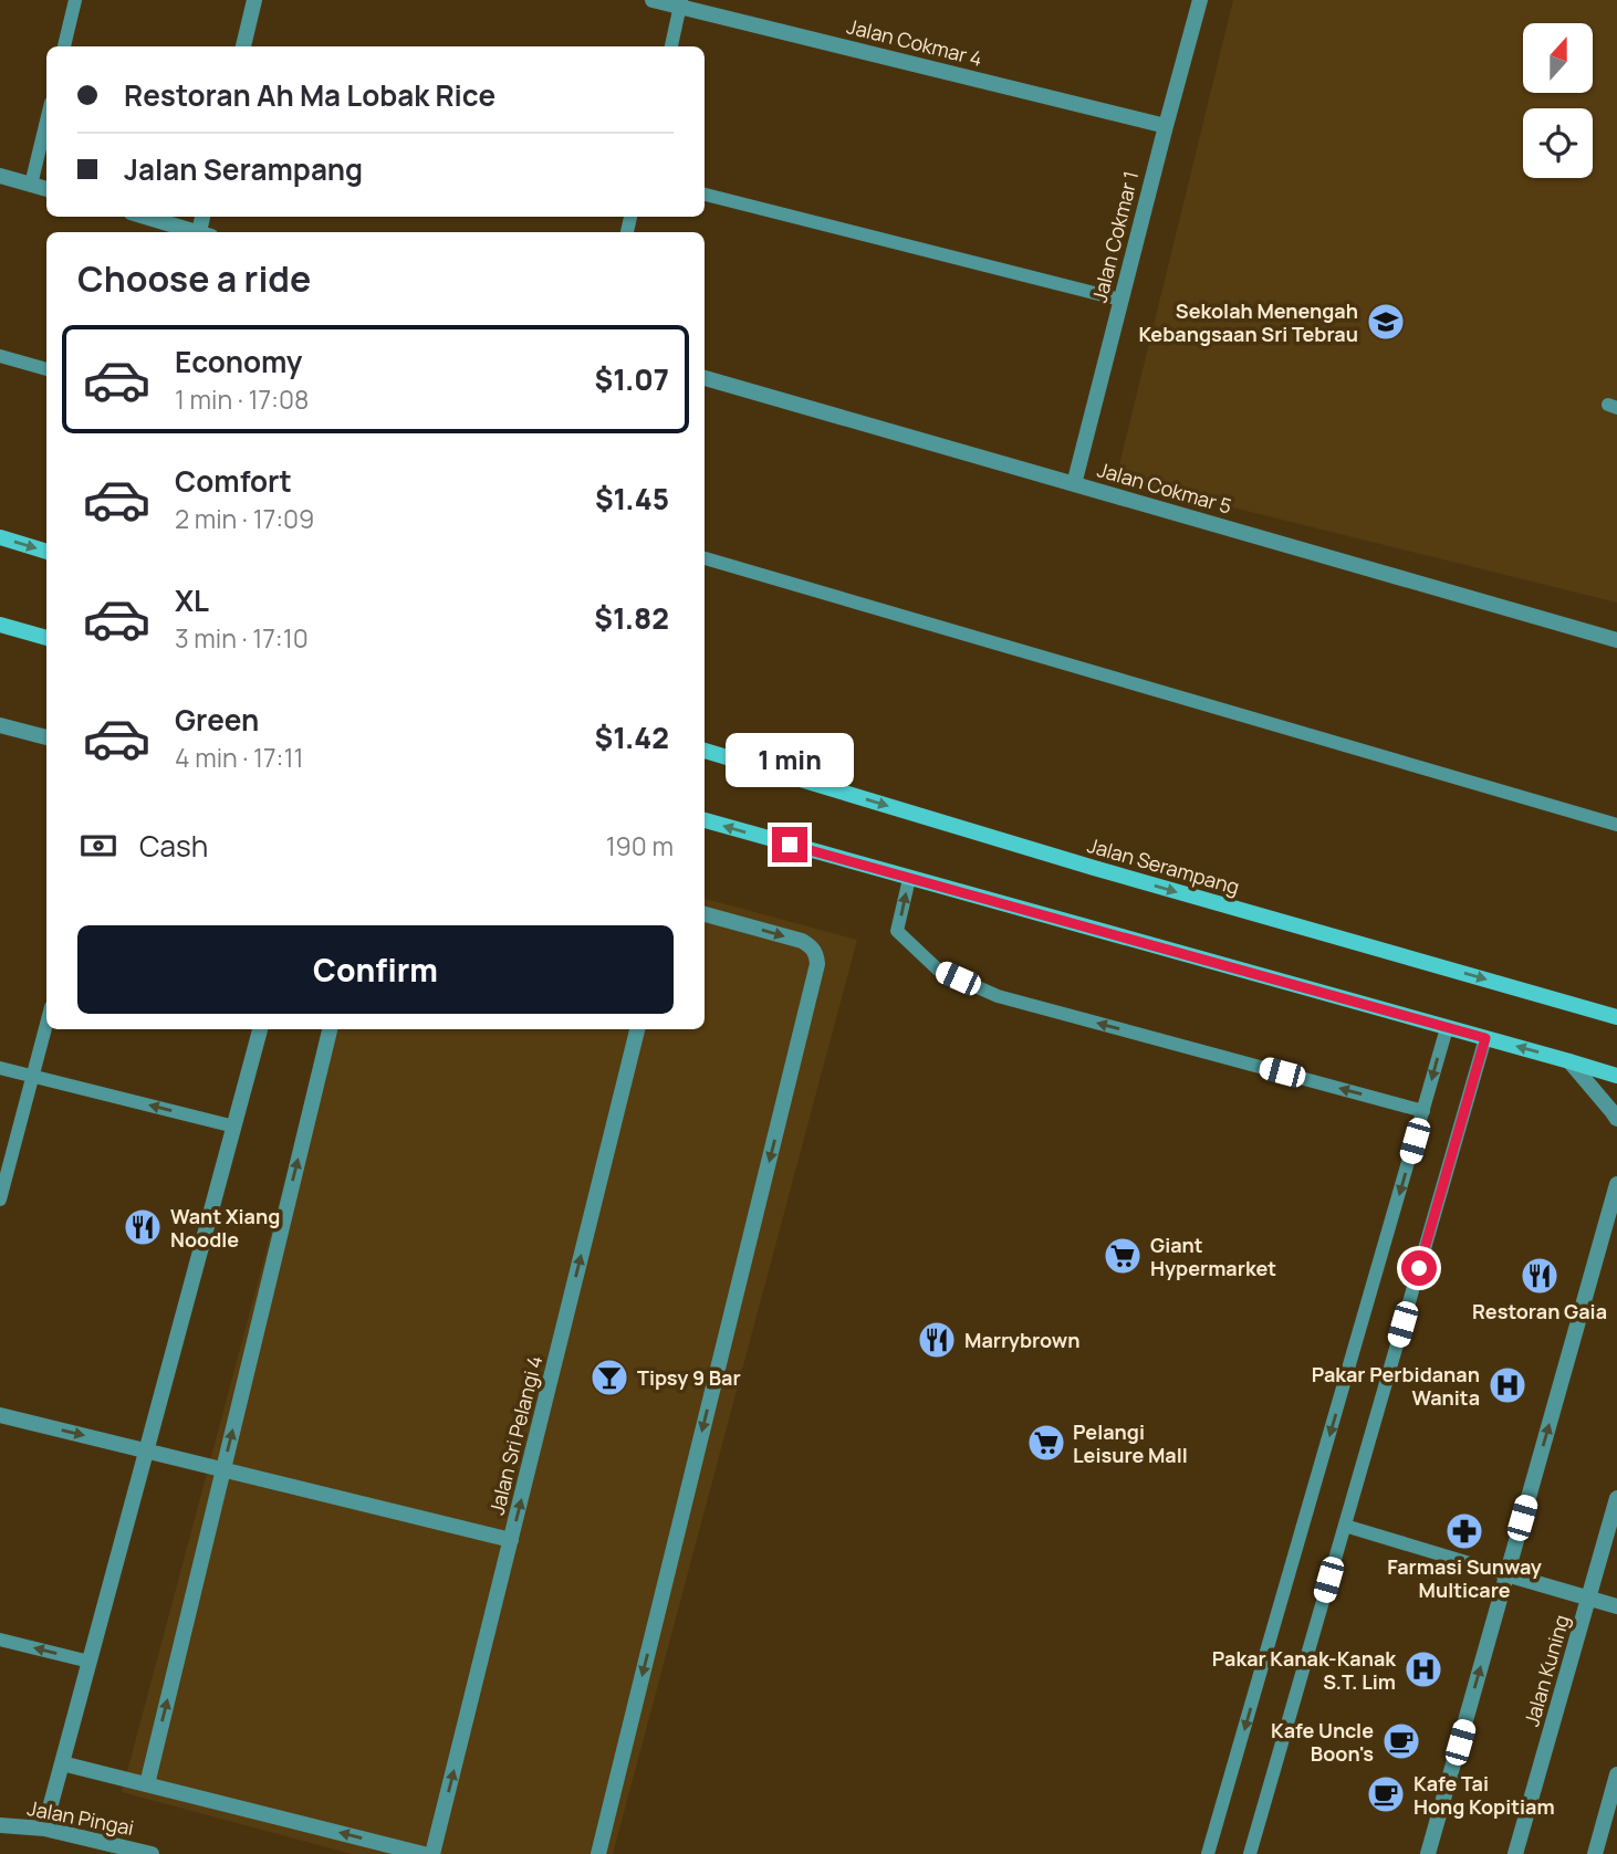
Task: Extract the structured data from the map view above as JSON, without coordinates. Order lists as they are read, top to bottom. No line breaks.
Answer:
{"streets":{"main road":["Jalan Serampang"],"street":["Jalan Cokmar 4","Jalan Cokmar 1","Jalan Cokmar 5","Jalan Sri Pelangi 4","Jalan Kuning","Jalan Pingai"]},"crossings":[["Jalan Cokmar 4","Jalan Cokmar 1"],["Jalan Cokmar 1","Jalan Cokmar 5"]],"one_way":["Jalan Sri Pelangi 4"],"places":{"school or university":["Sekolah Menengah Kebangsaan Sri Tebrau"],"restaurant":["Want Xiang Noodle","Restoran Gaia","Marrybrown"],"supermarket":["Giant Hypermarket","Pelangi Leisure Mall"],"bar":["Tipsy 9 Bar"],"hospital":["Pakar Perbidanan Wanita","Pakar Kanak-Kanak S.T. Lim"],"pharmacy":["Farmasi Sunway Multicare"],"cafe":["Kafe Uncle Boon's","Kafe Tai Hong Kopitiam"]},"north":"top","page":{"banner":["Restoran Ah Ma Lobak Rice","Jalan Serampang"],"heading":"Choose a ride","list":[{"name":"Economy","note":"1 min · 17:08","value":"$1.07"},{"name":"Comfort","note":"2 min · 17:09","value":"$1.45"},{"name":"XL","note":"3 min · 17:10","value":"$1.82"},{"name":"Green","note":"4 min · 17:11","value":"$1.42"}],"bubble":"1 min","pay":["Cash","190 m"],"buttons":"Confirm"}}
